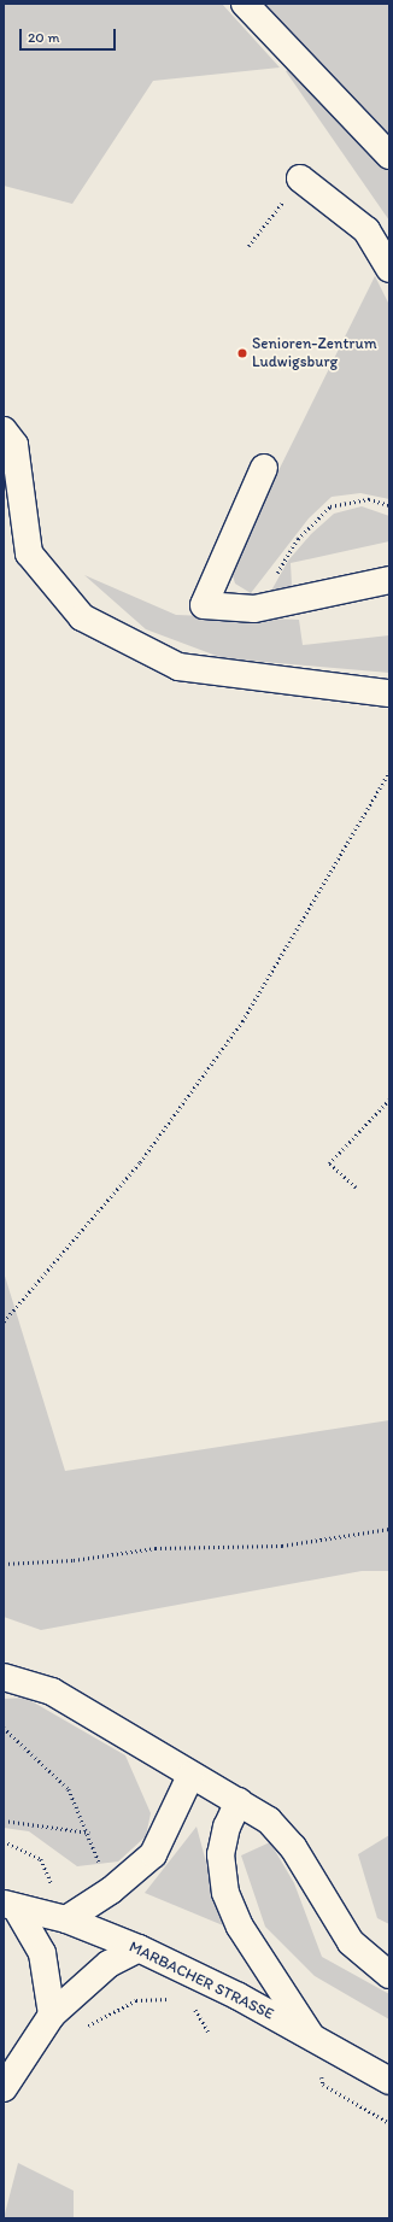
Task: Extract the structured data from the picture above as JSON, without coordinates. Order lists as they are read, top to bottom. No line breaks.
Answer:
{"streets":{"street":["MARBACHER STRASSE"]},"places":["Senioren-Zentrum Ludwigsburg"],"scale_bar":"20 m"}
